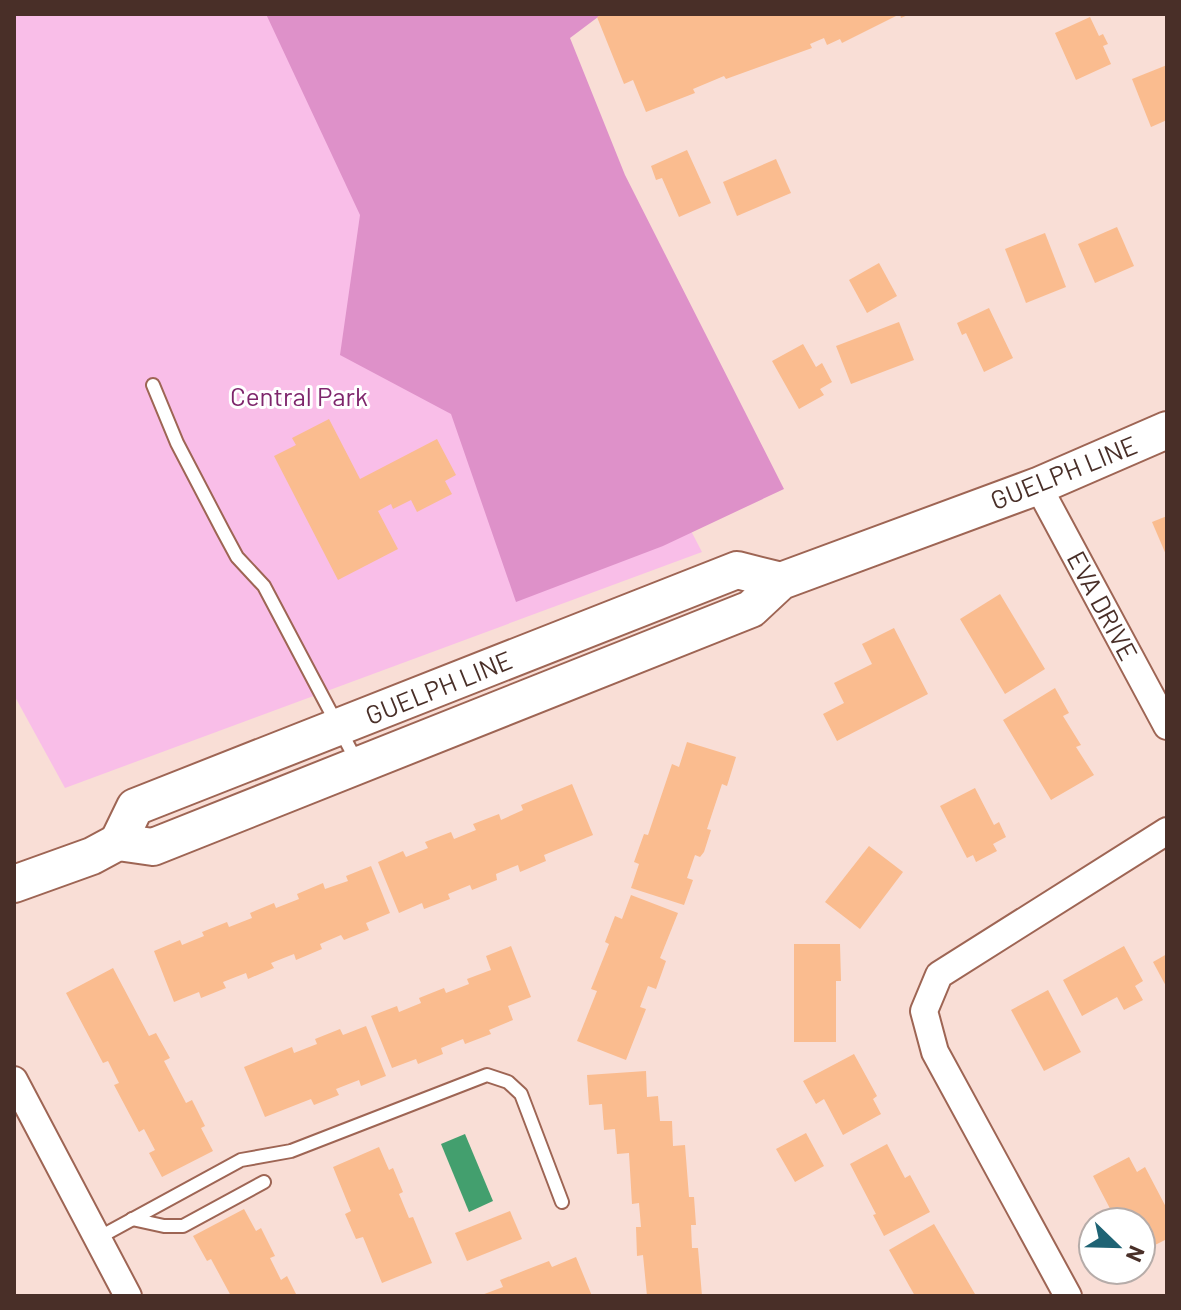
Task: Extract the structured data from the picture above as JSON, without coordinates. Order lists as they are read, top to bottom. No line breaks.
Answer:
{"streets":{"main road":["GUELPH LINE"],"street":["EVA DRIVE"]},"crossings":[["GUELPH LINE","EVA DRIVE"]],"parks":["Central Park"],"north":"bottom right"}
